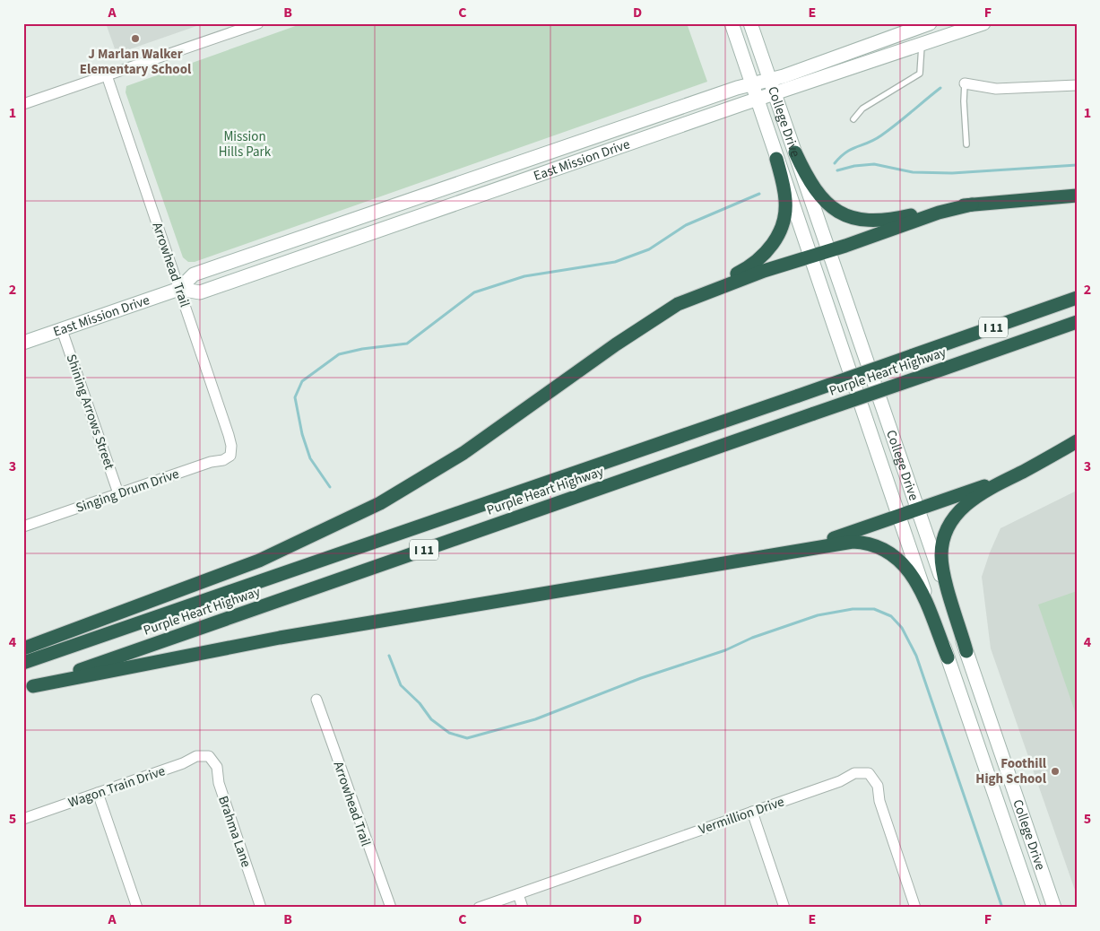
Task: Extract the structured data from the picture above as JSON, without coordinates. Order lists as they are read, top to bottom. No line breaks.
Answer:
{"streets":{"highway":["I 11","Purple Heart Highway"],"main road":["College Drive","East Mission Drive"],"street":["Arrowhead Trail","Shining Arrows Street","Singing Drum Drive","Wagon Train Drive","Vermillion Drive","Brahma Lane"]},"crossings":[["College Drive","East Mission Drive"],["East Mission Drive","Arrowhead Trail"],["East Mission Drive","Shining Arrows Street"],["Arrowhead Trail","Singing Drum Drive"],["Shining Arrows Street","Singing Drum Drive"],["Wagon Train Drive","Brahma Lane"]],"parks":["Mission Hills Park"],"places":["J Marlan Walker Elementary School","Foothill High School"],"grid":{"columns":["A","B","C","D","E","F"],"rows":["1","2","3","4","5"]}}
